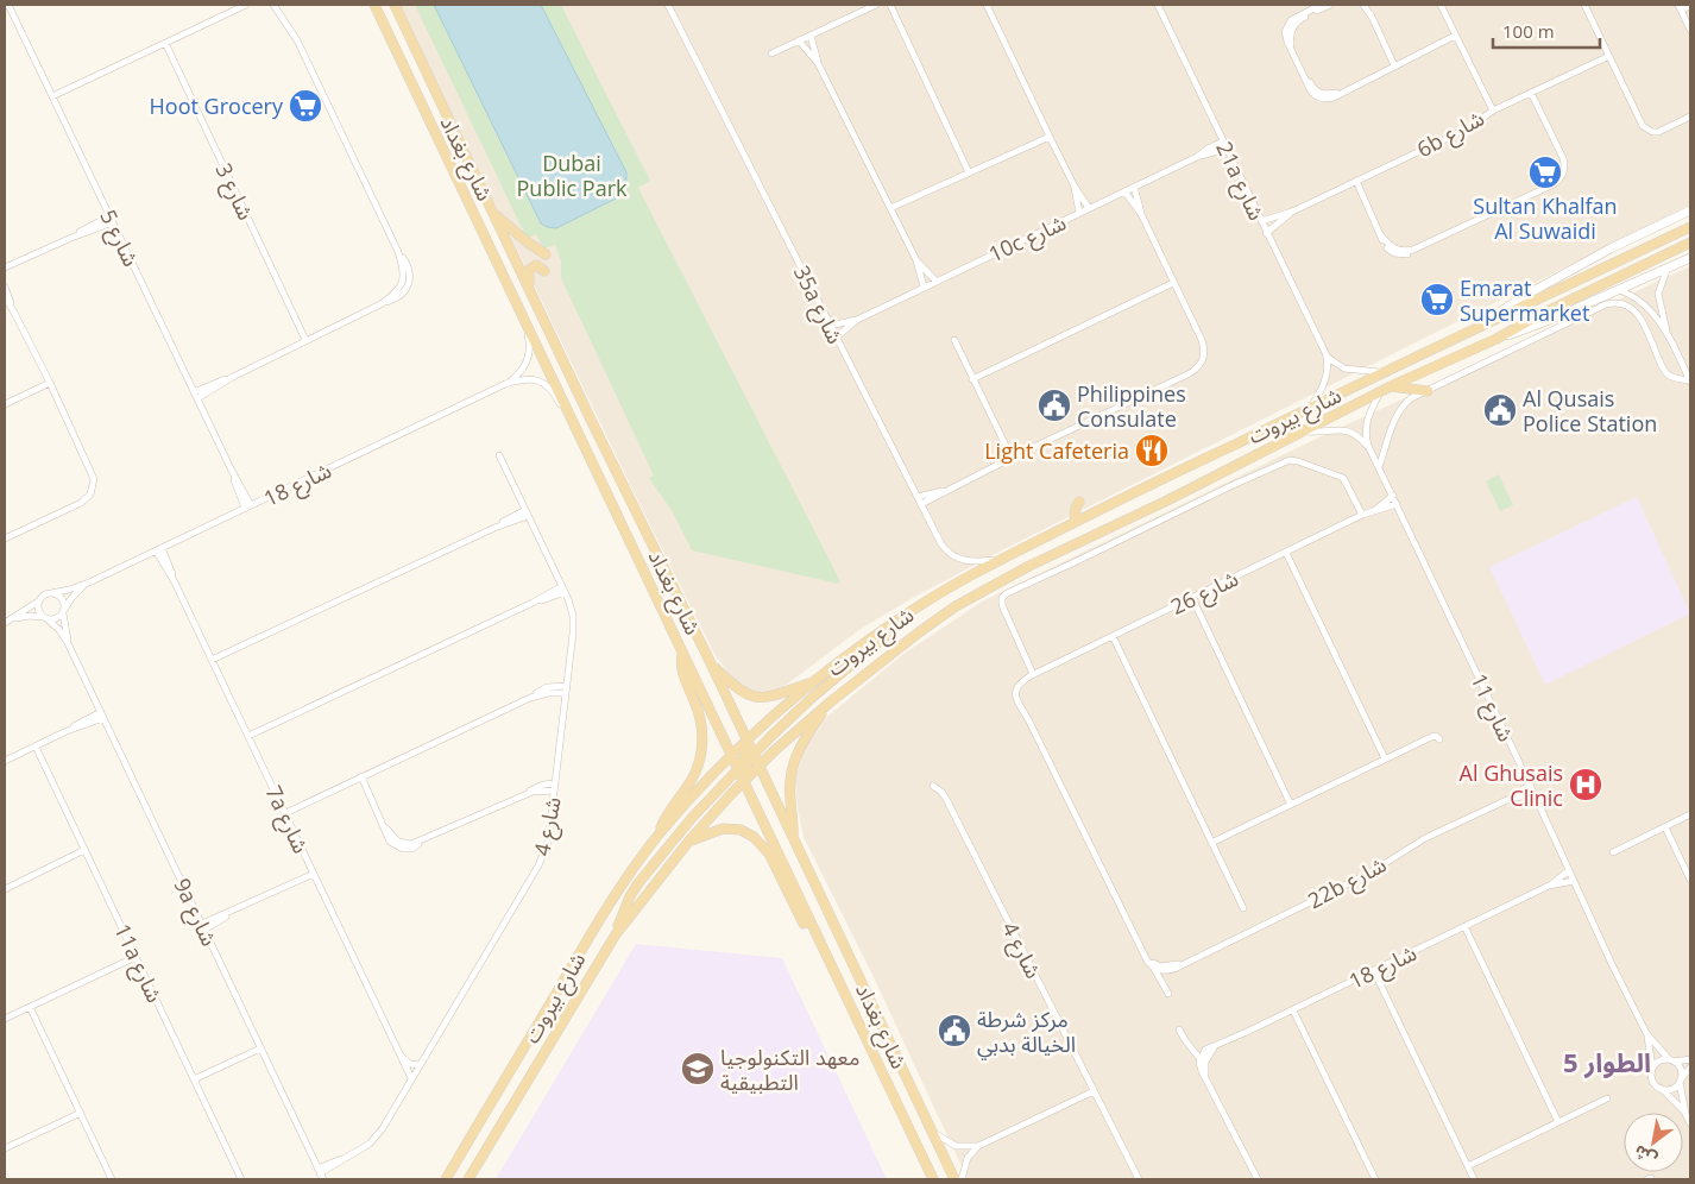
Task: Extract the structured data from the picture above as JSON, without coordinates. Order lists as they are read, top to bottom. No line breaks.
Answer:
{"streets":{"main road":["شارع بغداد","شارع بيروت"],"street":["6b شارع","21a شارع","شارع 3","شارع 5","10c شارع","35a شارع","شارع 18","شارع 26","شارع 11","7a شارع","شارع 4","22b شارع","9a شارع","11a شارع"]},"crossings":[["6b شارع","21a شارع"],["شارع بغداد","شارع بيروت"],["شارع بغداد","شارع 18"],["21a شارع","10c شارع"],["شارع 5","شارع 18"],["10c شارع","35a شارع"],["35a شارع","شارع بيروت"],["شارع بيروت","شارع 11"],["شارع 18","شارع 11"],["شارع 18","7a شارع"],["شارع 18","9a شارع"],["شارع 26","شارع 11"],["شارع 26","22b شارع"],["شارع 11","22b شارع"],["7a شارع","شارع 4"],["شارع 4","9a شارع"]],"districts":["الطوار 5"],"parks":["Dubai Public Park"],"places":{"supermarket":["Hoot Grocery","Sultan Khalfan Al Suwaidi","Emarat Supermarket"],"public building":["Philippines Consulate","Al Qusais Police Station","مركز شرطة الخيالة بدبي"],"restaurant":["Light Cafeteria"],"hospital":["Al Ghusais Clinic"],"school or university":["معهد التكنولوجيا التطبيقية"]},"scale_bar":"100 m","north":"bottom left"}
